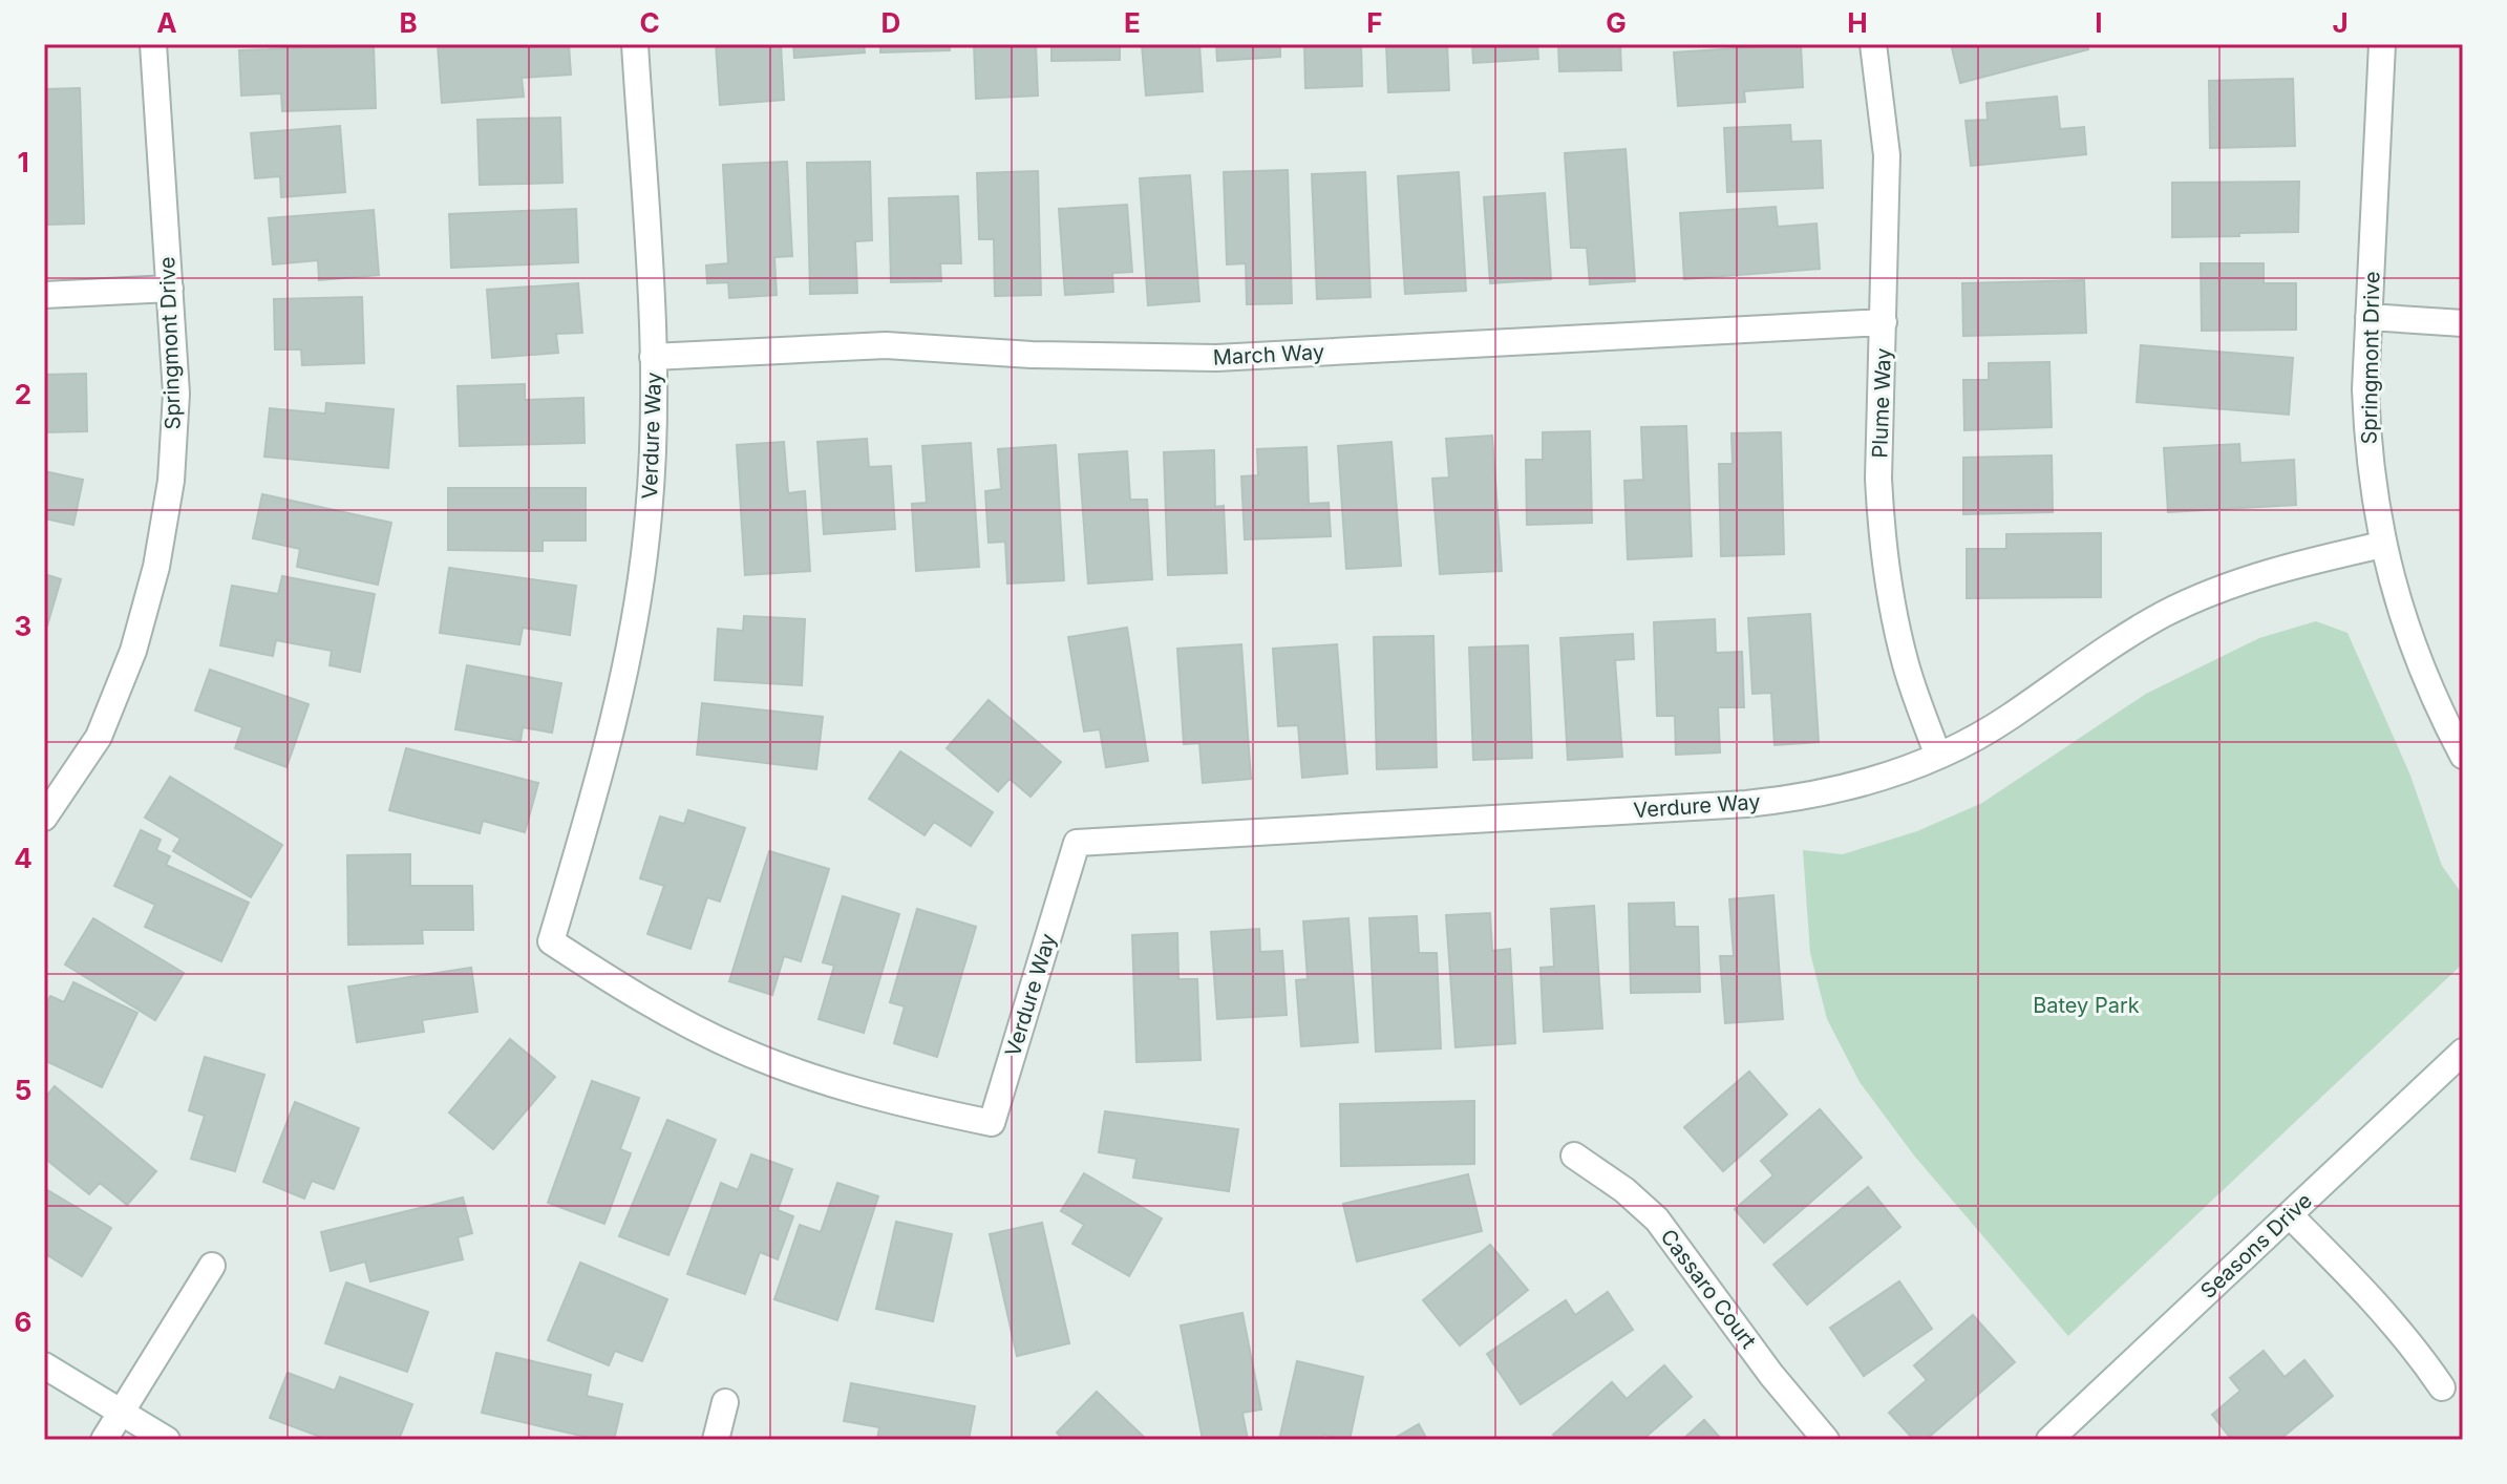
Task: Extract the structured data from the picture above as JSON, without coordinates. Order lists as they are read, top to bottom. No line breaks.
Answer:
{"streets":{"street":["Springmont Drive","March Way","Plume Way","Verdure Way","Seasons Drive","Cassaro Court"]},"crossings":[["Springmont Drive","Verdure Way"],["March Way","Plume Way"],["March Way","Verdure Way"],["Plume Way","Verdure Way"]],"parks":["Batey Park"],"grid":{"columns":["A","B","C","D","E","F","G","H","I","J"],"rows":["1","2","3","4","5","6"]}}
